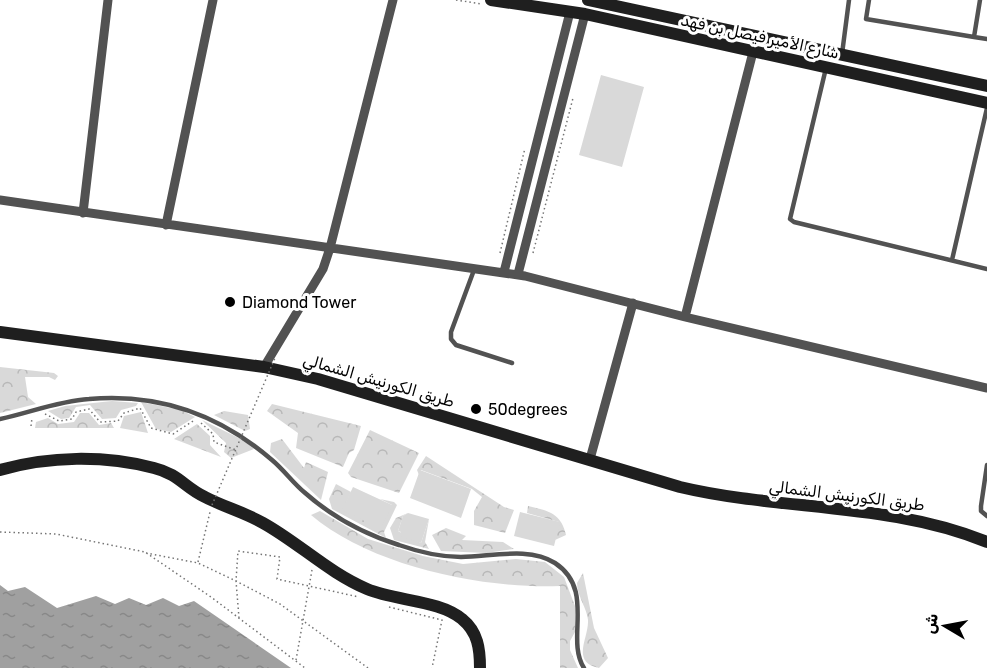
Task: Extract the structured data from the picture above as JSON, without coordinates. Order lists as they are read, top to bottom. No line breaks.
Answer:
{"streets":{"main road":["شارع الأمير فيصل بن فهد","طريق الكورنيش الشمالي"]},"places":["Diamond Tower","50degrees"],"north":"left"}
